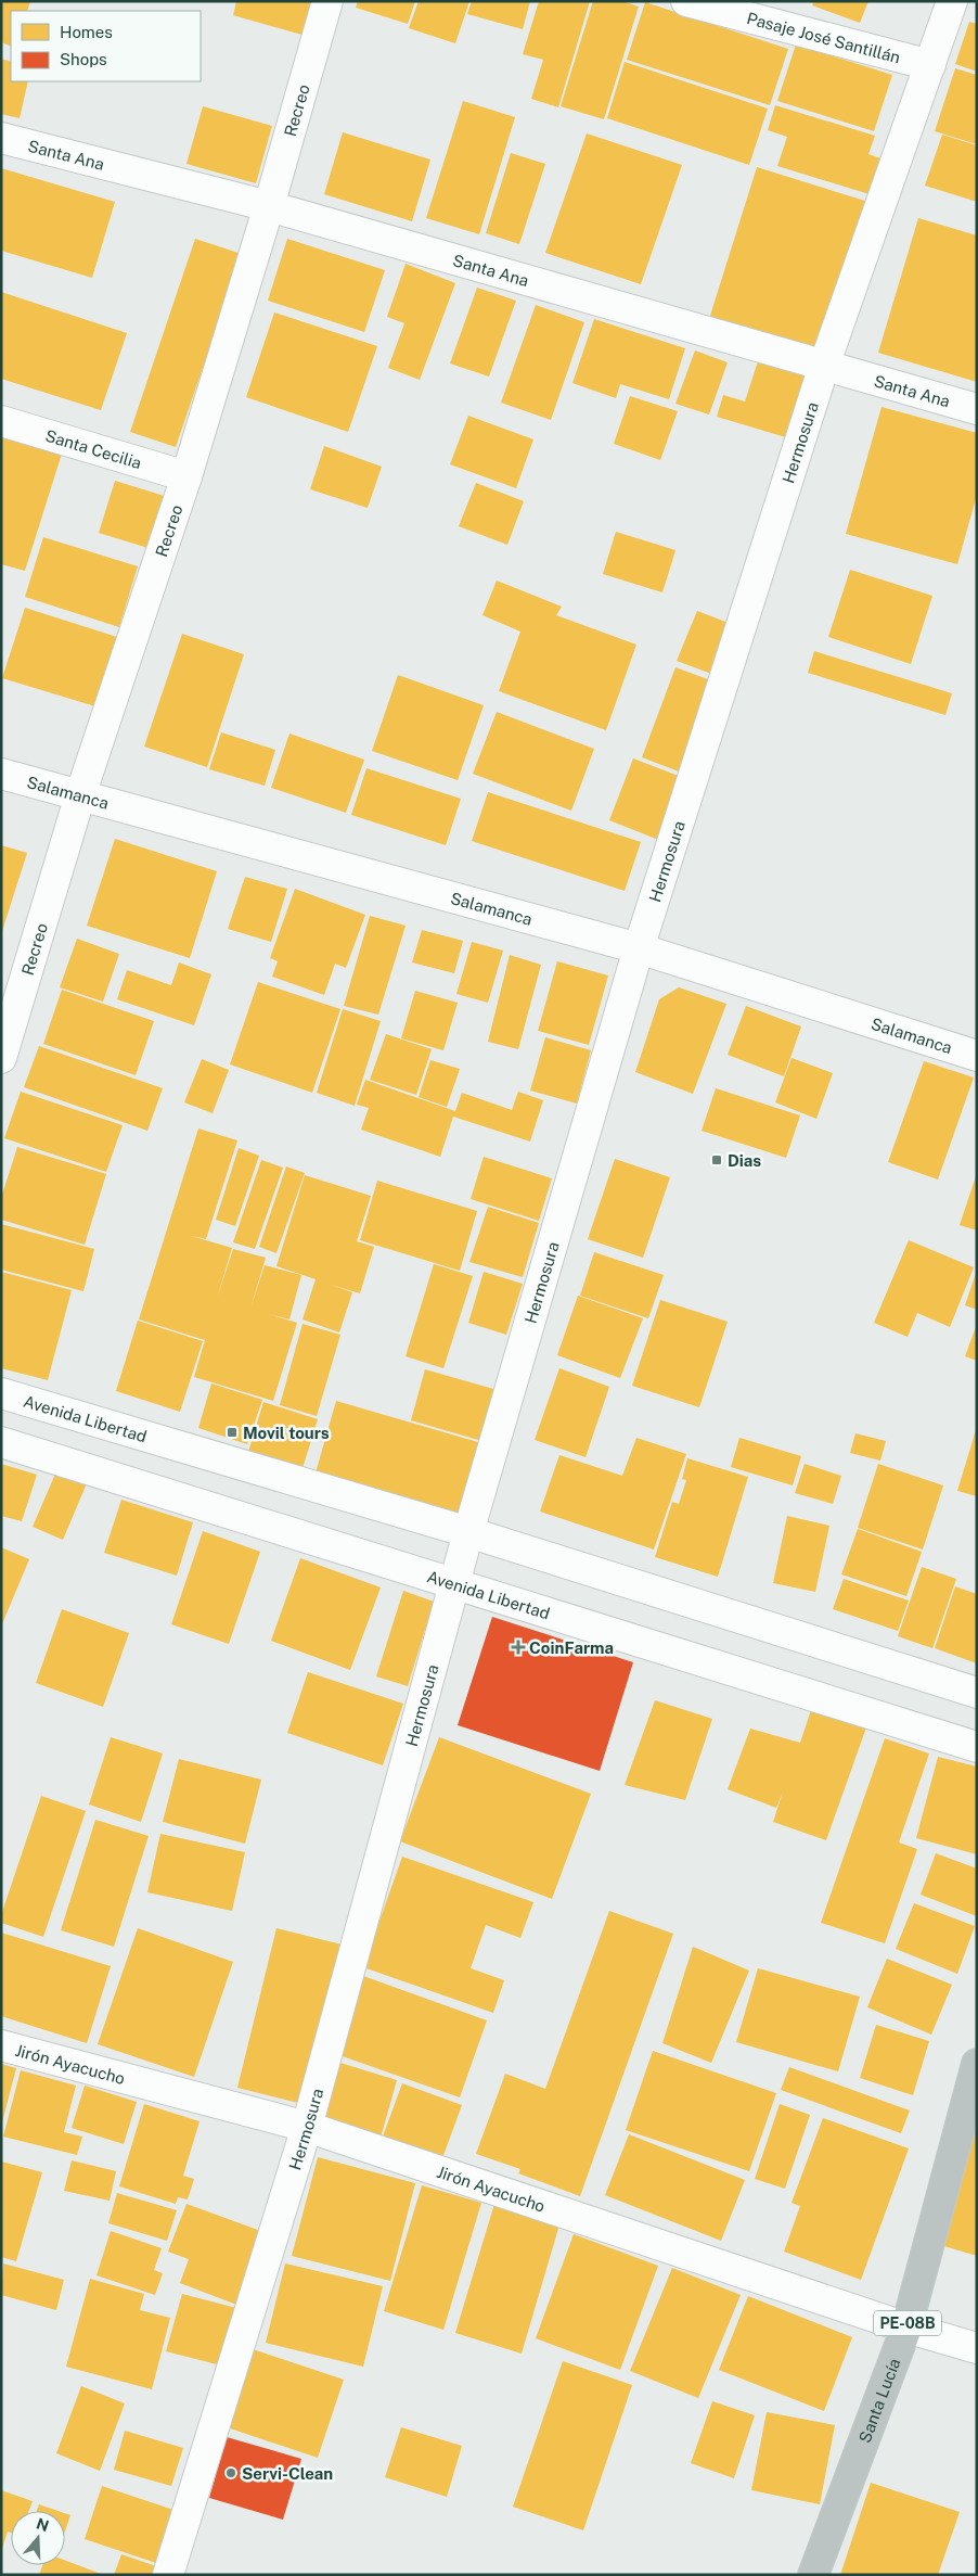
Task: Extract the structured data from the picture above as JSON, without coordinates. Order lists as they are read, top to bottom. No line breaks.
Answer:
{"streets":{"highway":["PE-08B","Santa Lucía"],"street":["Pasaje José Santillán","Recreo","Santa Ana","Hermosura","Santa Cecilia","Salamanca","Avenida Libertad","Jirón Ayacucho"]},"crossings":[["Pasaje José Santillán","Hermosura"],["Recreo","Santa Ana"],["Recreo","Santa Cecilia"],["Recreo","Salamanca"],["Santa Ana","Hermosura"],["Hermosura","Salamanca"],["Hermosura","Avenida Libertad"],["Hermosura","Jirón Ayacucho"],["Jirón Ayacucho","Santa Lucía"]],"places":{"transit":["Dias","Movil tours"],"health":["CoinFarma"],"other":["Servi-Clean"]},"legend":["Homes","Shops"],"north":"top"}
